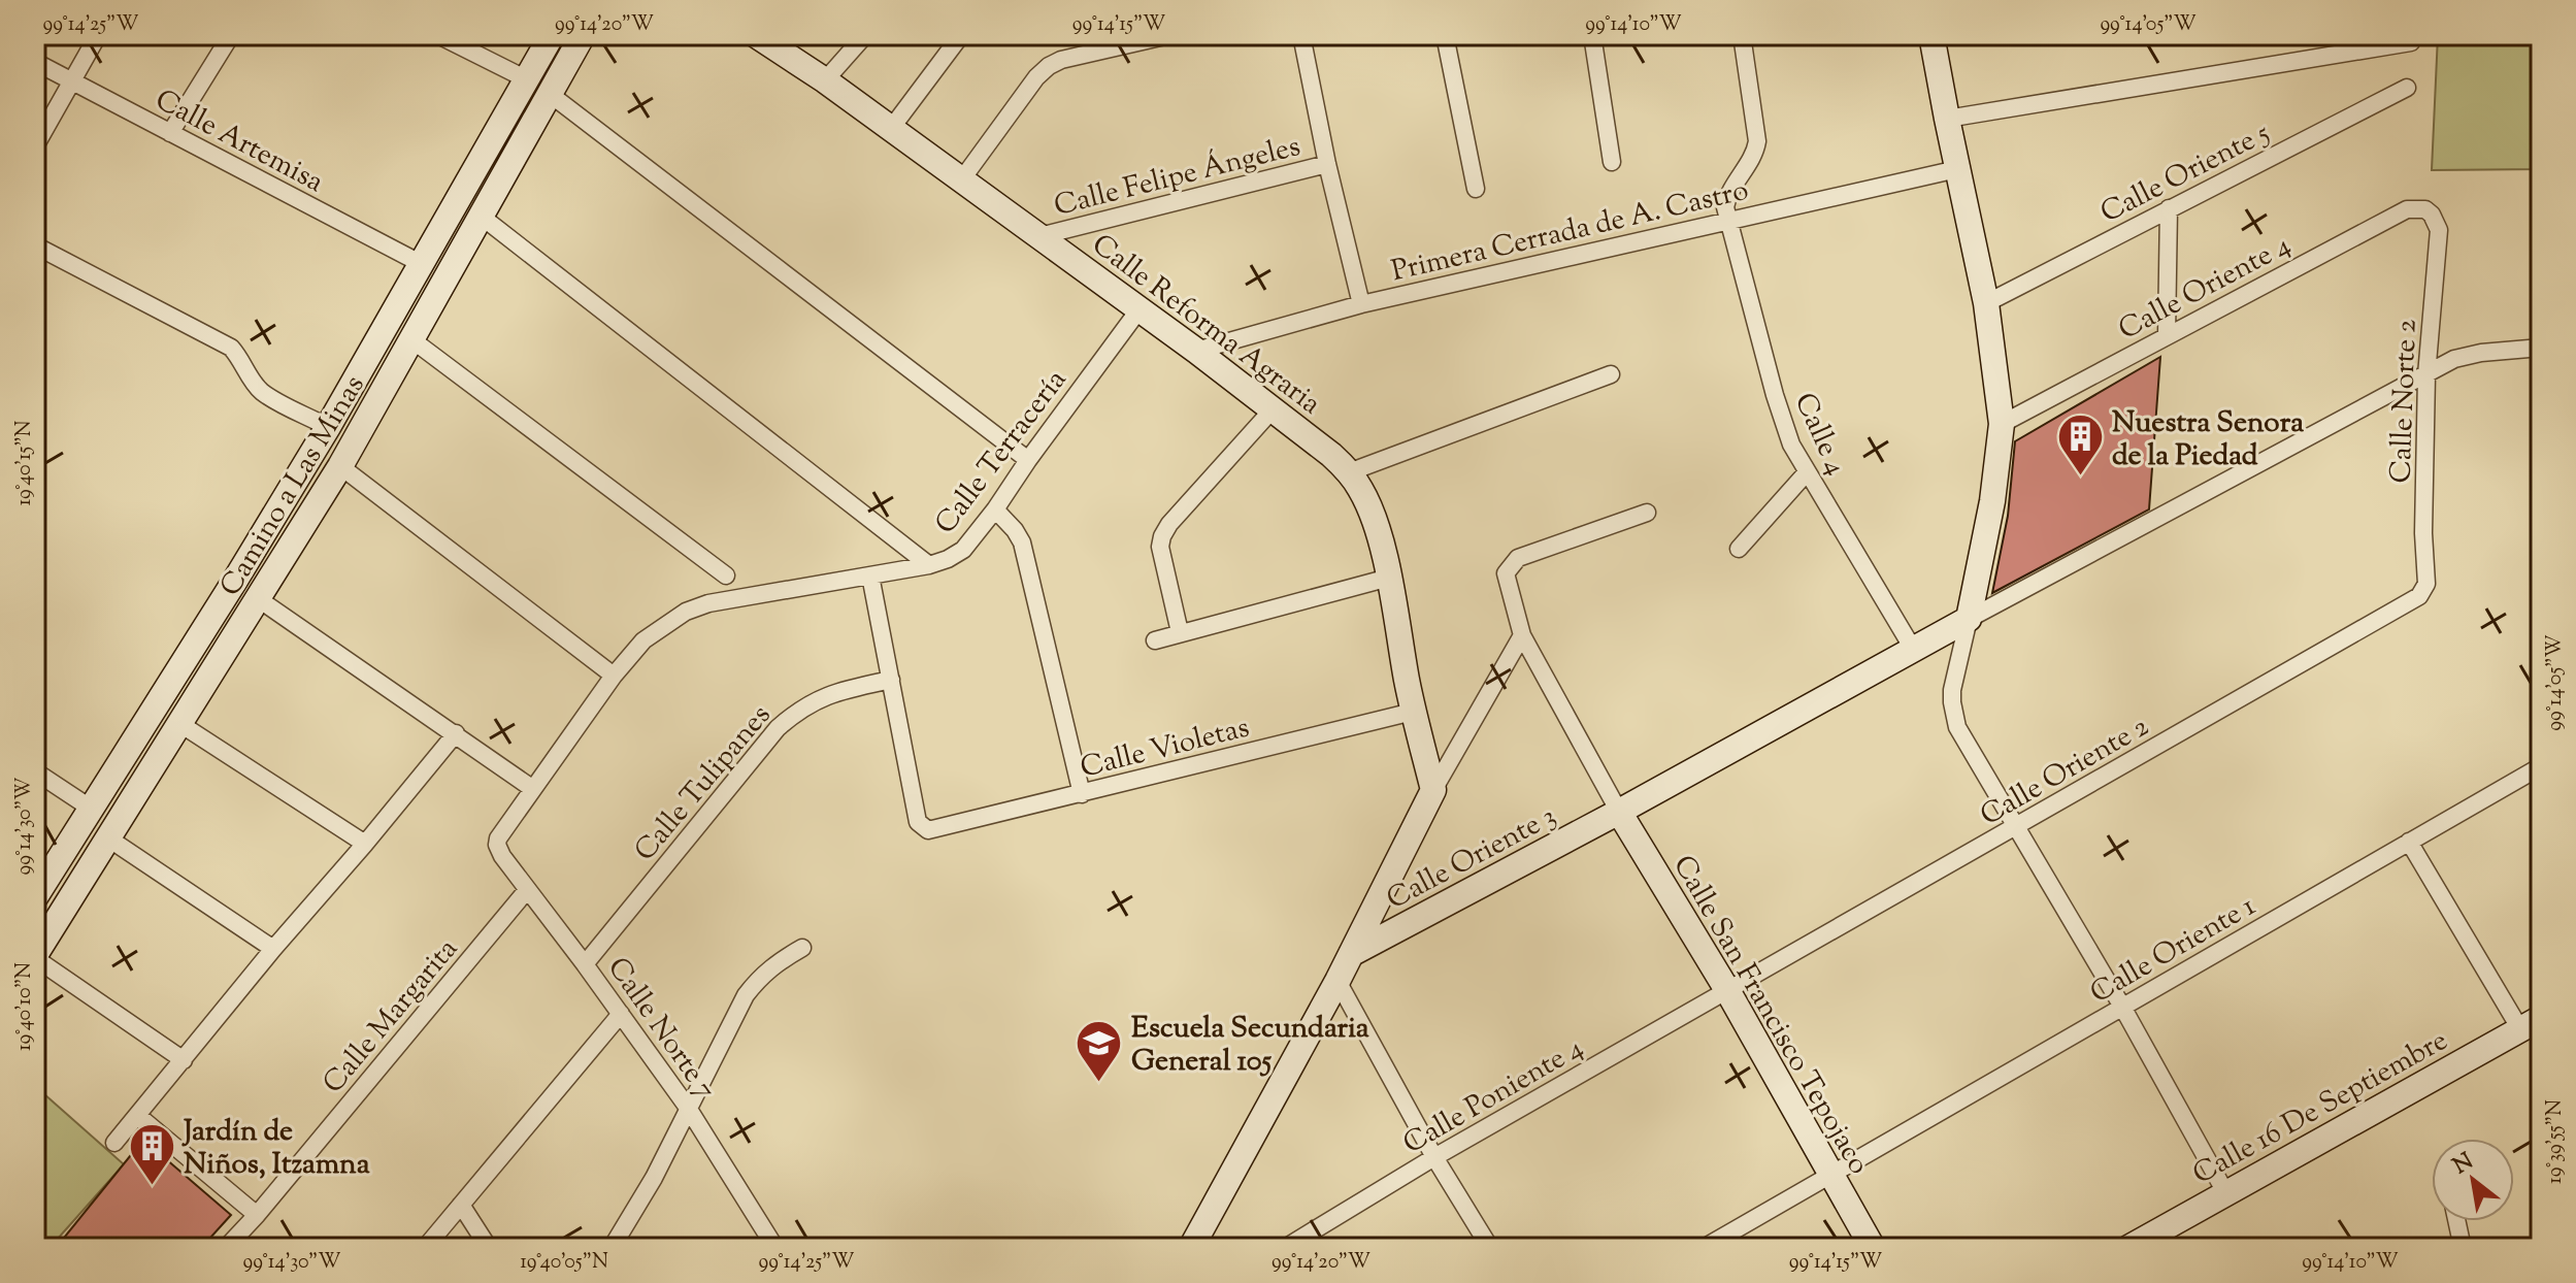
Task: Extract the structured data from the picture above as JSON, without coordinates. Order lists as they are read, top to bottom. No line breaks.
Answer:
{"streets":{"street":["Calle Artemisa","Calle Oriente 5","Calle Felipe Ángeles","Primera Cerrada de A. Castro","Calle Oriente 4","Calle Reforma Agraria","Calle Norte 2","Calle 4","Calle Terracería","Camino a Las Minas","Calle Violetas","Calle Oriente 2","Calle Tulipanes","Calle Oriente 3","Calle Oriente 1","Calle San Francisco Tepojaco","Calle Margarita","Calle Norte 7","Calle Poniente 4","Calle 16 De Septiembre"]},"crossings":[["Calle Artemisa","Camino a Las Minas"],["Calle Felipe Ángeles","Calle Reforma Agraria"],["Primera Cerrada de A. Castro","Calle Reforma Agraria"],["Primera Cerrada de A. Castro","Calle 4"],["Calle Oriente 4","Calle Norte 2"],["Calle Reforma Agraria","Calle Terracería"],["Calle Reforma Agraria","Calle Violetas"],["Calle Norte 2","Calle Oriente 2"],["Calle 4","Calle Oriente 3"],["Calle Terracería","Calle Norte 7"],["Calle Violetas","Calle Tulipanes"],["Calle Oriente 2","Calle San Francisco Tepojaco"],["Calle Oriente 2","Calle Poniente 4"],["Calle Tulipanes","Calle Norte 7"],["Calle Oriente 3","Calle San Francisco Tepojaco"],["Calle Oriente 1","Calle San Francisco Tepojaco"],["Calle San Francisco Tepojaco","Calle Poniente 4"],["Calle Margarita","Calle Norte 7"]],"places":{"building":["Nuestra Senora de la Piedad","Jardín de Niños, Itzamna"],"school or university":["Escuela Secundaria General 105"]},"north":"top left","coordinates":["99°14'25\"W","99°14'20\"W","99°14'15\"W","99°14'10\"W","99°14'05\"W","19°40'15\"N","99°14'30\"W","19°40'10\"N","19°39'55\"N","19°40'05\"N"]}
